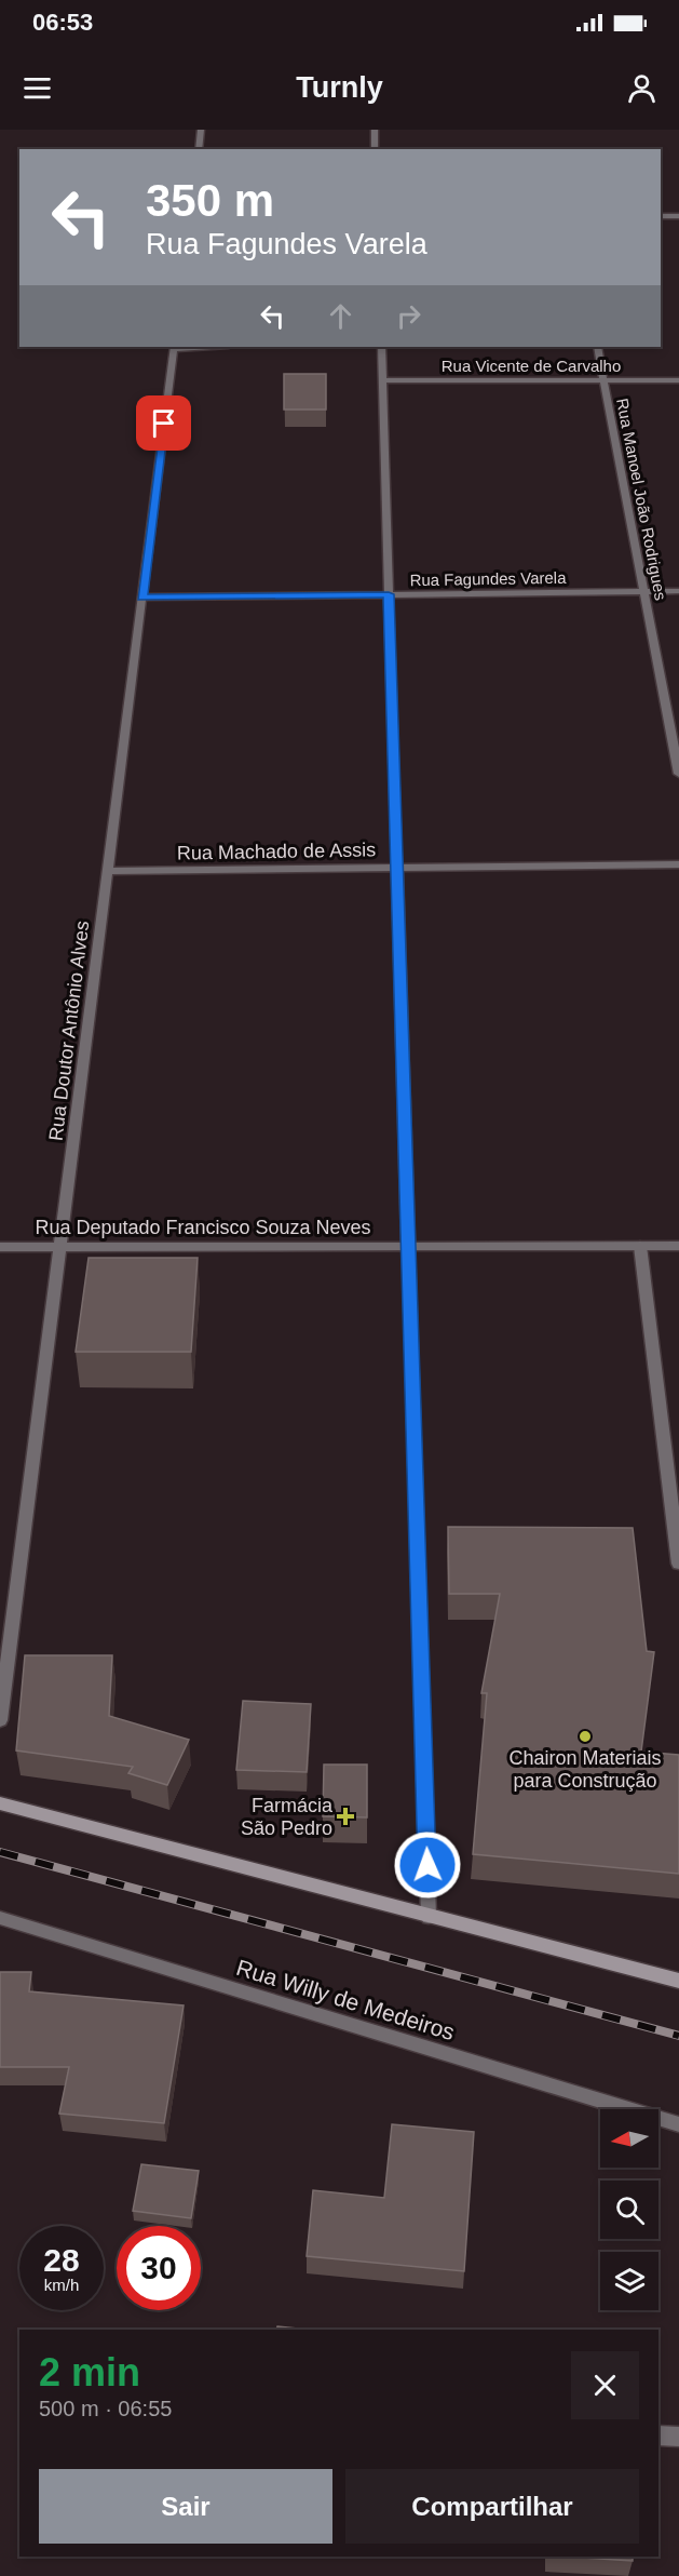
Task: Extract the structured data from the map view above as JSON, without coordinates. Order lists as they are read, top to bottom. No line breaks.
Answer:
{"streets":{"street":["Rua Vicente de Carvalho","Rua Manoel João Rodrigues","Rua Fagundes Varela","Rua Machado de Assis","Rua Doutor Antônio Alves","Rua Deputado Francisco Souza Neves","Rua Willy de Medeiros"]},"crossings":[["Rua Vicente de Carvalho","Rua Manoel João Rodrigues"],["Rua Manoel João Rodrigues","Rua Fagundes Varela"],["Rua Fagundes Varela","Rua Doutor Antônio Alves"],["Rua Machado de Assis","Rua Doutor Antônio Alves"],["Rua Doutor Antônio Alves","Rua Deputado Francisco Souza Neves"]],"places":{"other":["Chairon Materiais para Construção"],"health":["Farmácia São Pedro"]},"north":"left","page":{"status":"06:53","header":"Turnly","turn":["350 m","Rua Fagundes Varela"],"speed":"28 km/h","limit":"30","heading":["2 min","500 m · 06:55"],"buttons":["Sair","Compartilhar"]}}
